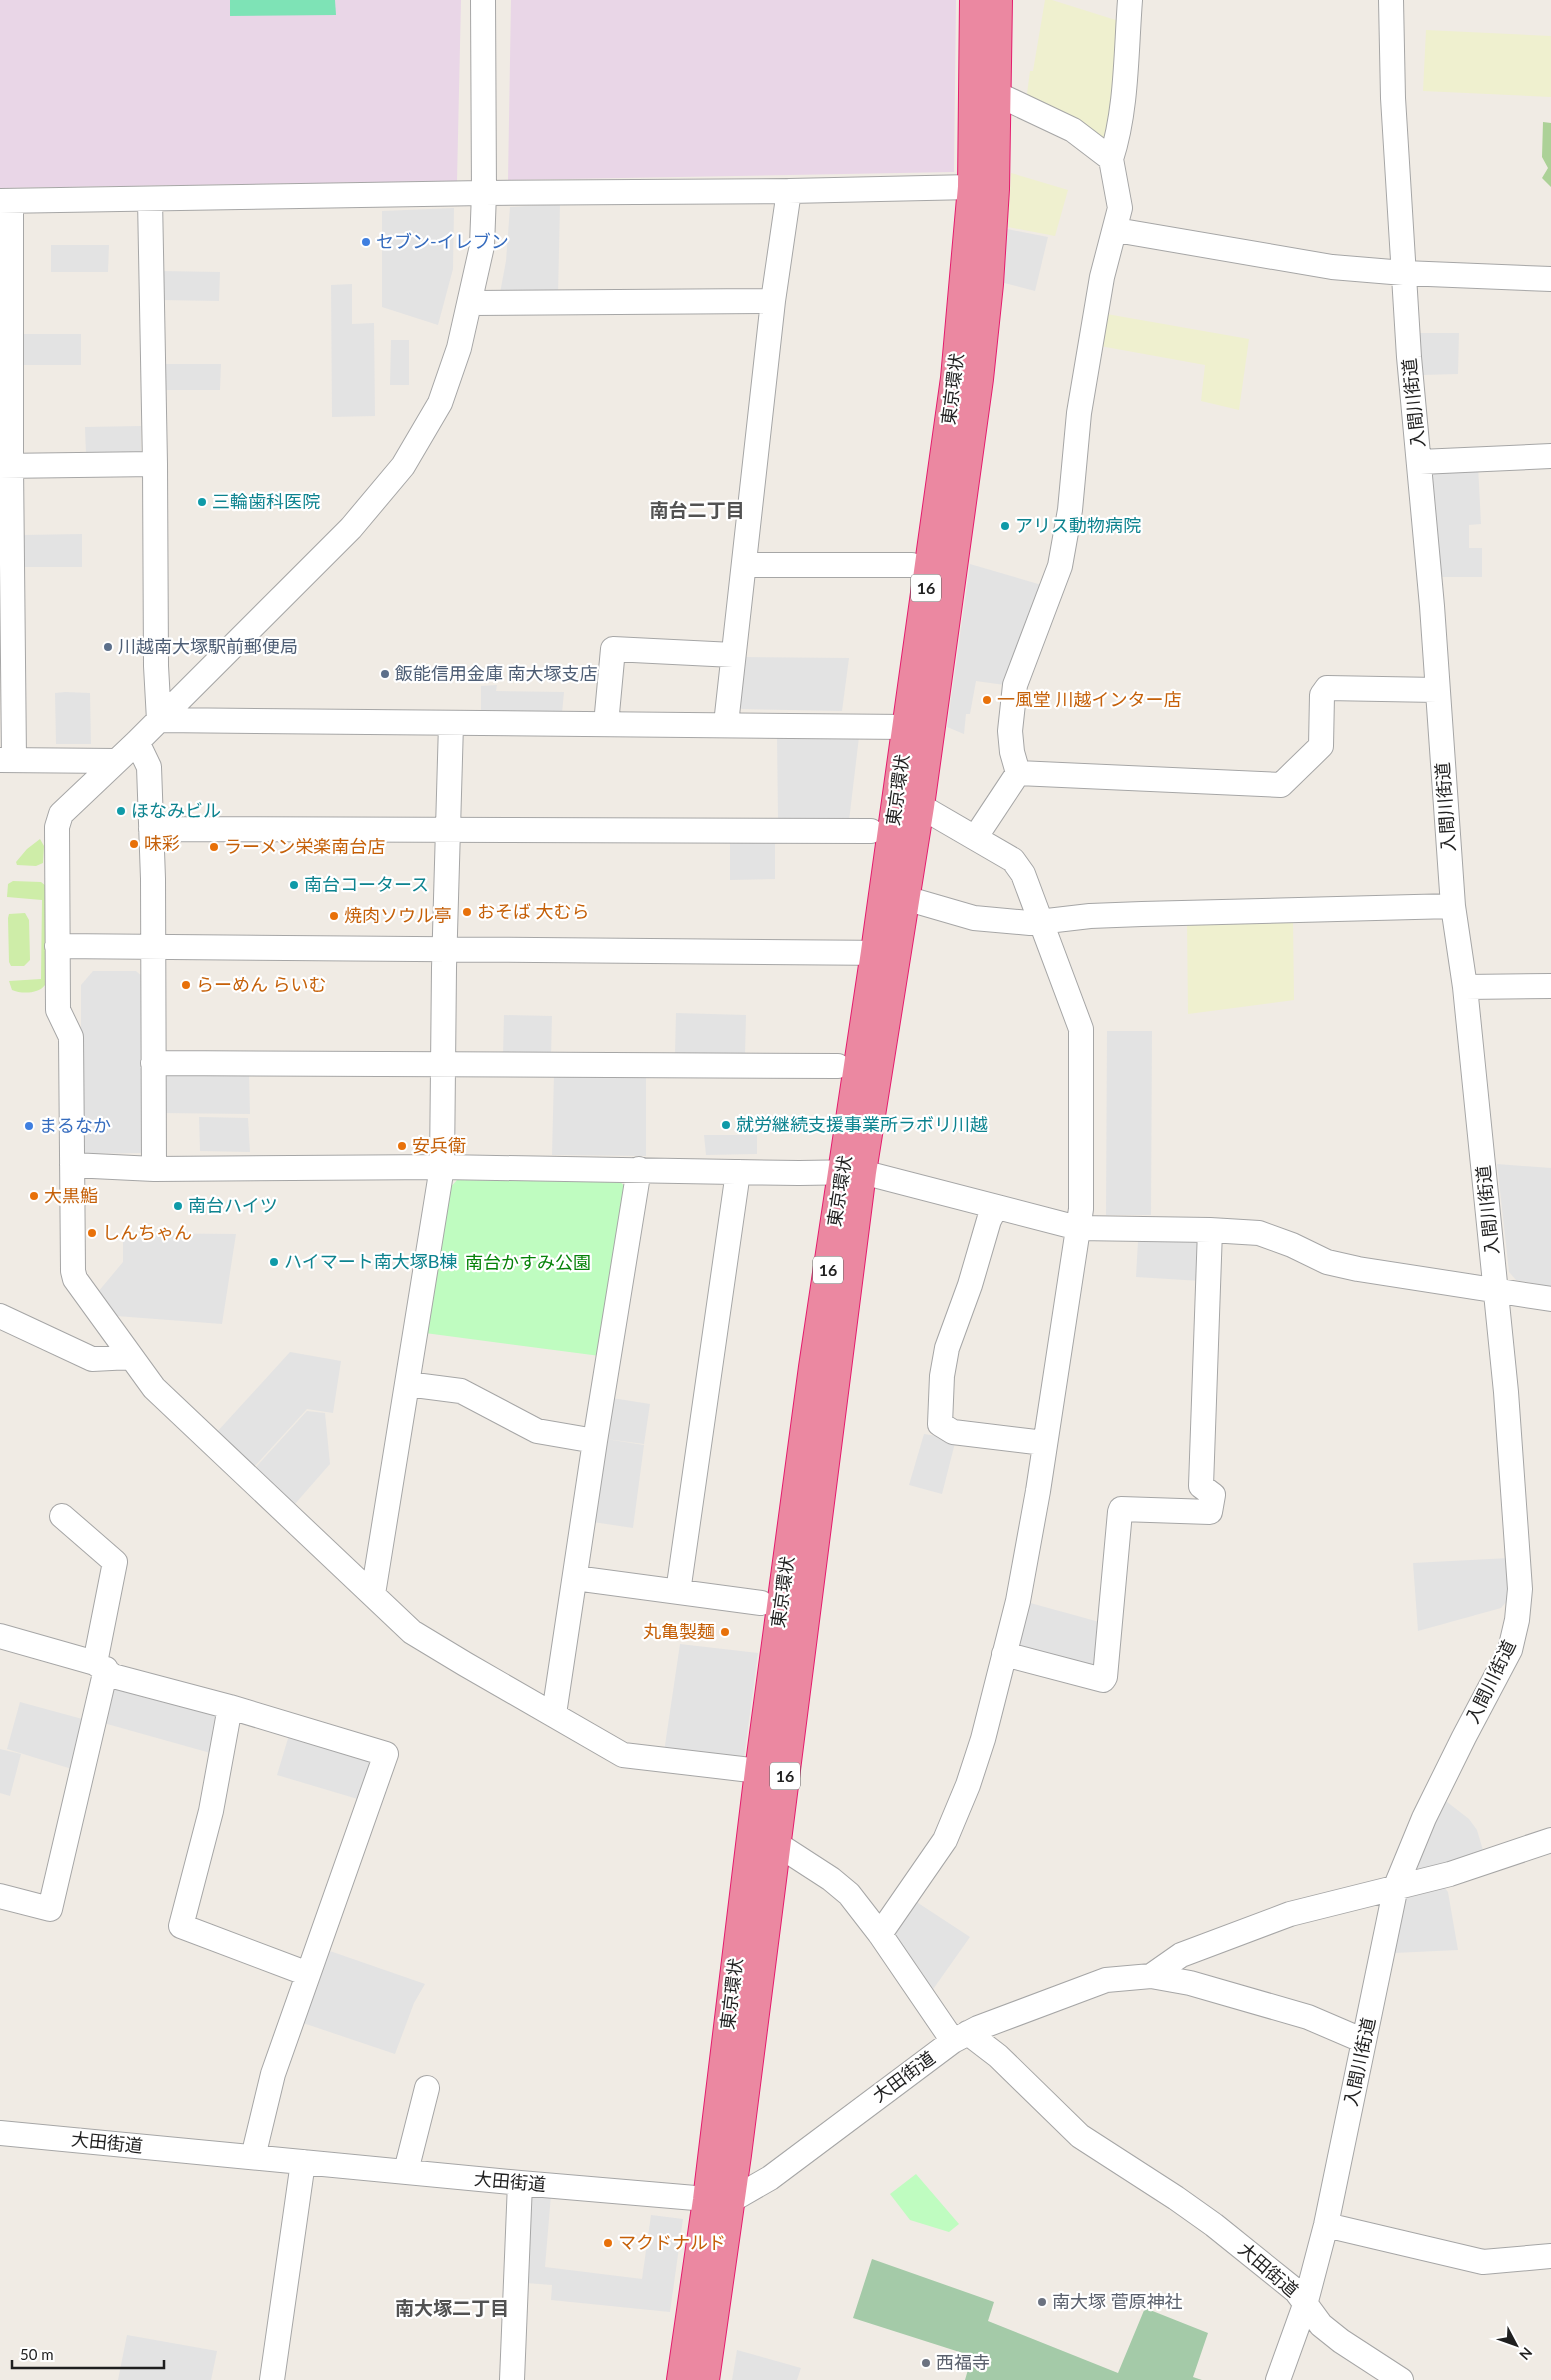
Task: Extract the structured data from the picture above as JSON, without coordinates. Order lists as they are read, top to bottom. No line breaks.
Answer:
{"streets":{"highway":["東京環状","16"],"street":["入間川街道","大田街道"]},"crossings":[["東京環状","大田街道"],["入間川街道","大田街道"]],"districts":["南台二丁目","南大塚二丁目"],"parks":["南台かすみ公園"],"places":["セブン-イレブン","三輪歯科医院","アリス動物病院","川越南大塚駅前郵便局","飯能信用金庫 南大塚支店","一風堂 川越インター店","ほなみビル","味彩","ラーメン栄楽南台店","南台コータース","おそば 大むら","焼肉ソウル亭","らーめん らいむ","就労継続支援事業所ラボリ川越","まるなか","安兵衛","大黒鮨","南台ハイツ","しんちゃん","ハイマート南大塚B棟","丸亀製麺","マクドナルド","南大塚 菅原神社","西福寺"],"scale_bar":"50 m","north":"bottom right"}
